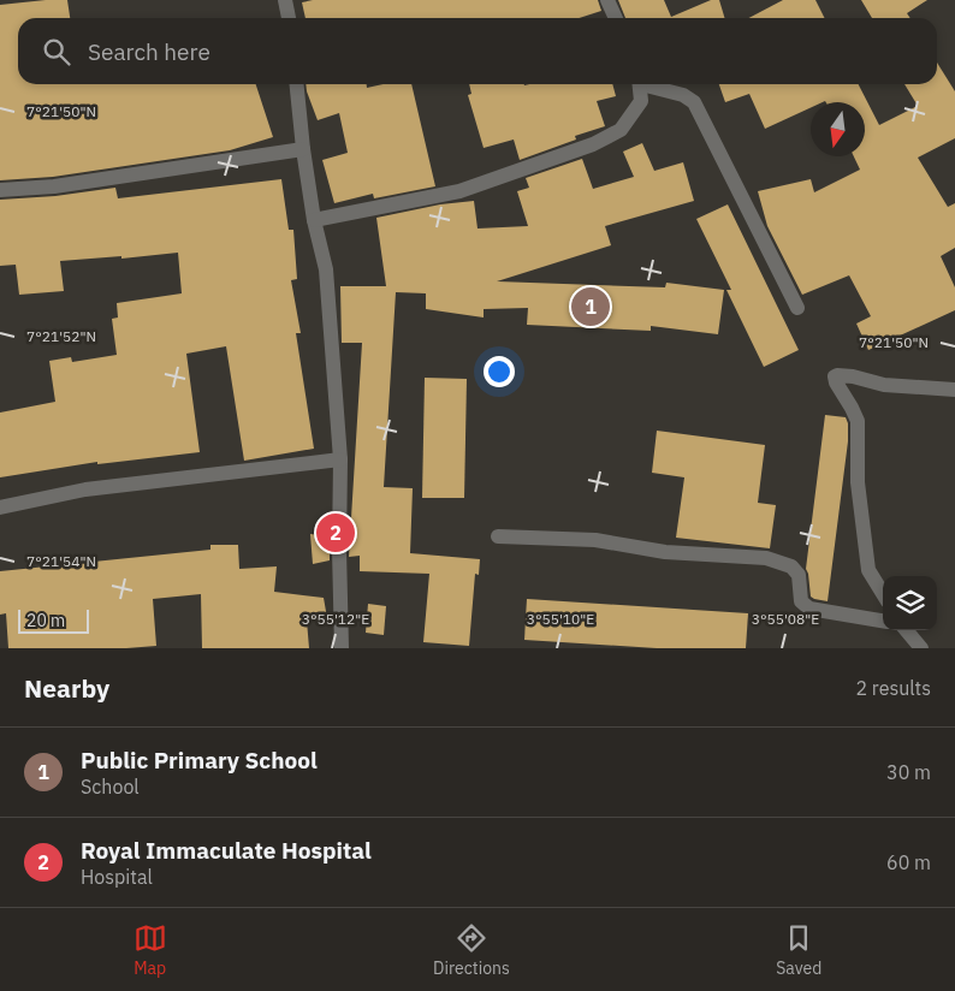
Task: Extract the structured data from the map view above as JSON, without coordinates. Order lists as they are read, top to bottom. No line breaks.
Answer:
{"scale_bar":"20 m","north":"bottom","page":{"search":"Search here","pins":["1","2"],"scale":"20 m","heading":["Nearby","2 results"],"list":[{"mark":"1","name":"Public Primary School","note":"School","value":"30 m"},{"mark":"2","name":"Royal Immaculate Hospital","note":"Hospital","value":"60 m"}],"nav":["Map","Directions","Saved"]},"coordinates":["7°21'50\"N","7°21'52\"N","7°21'54\"N","3°55'12\"E","3°55'10\"E","3°55'08\"E"]}
